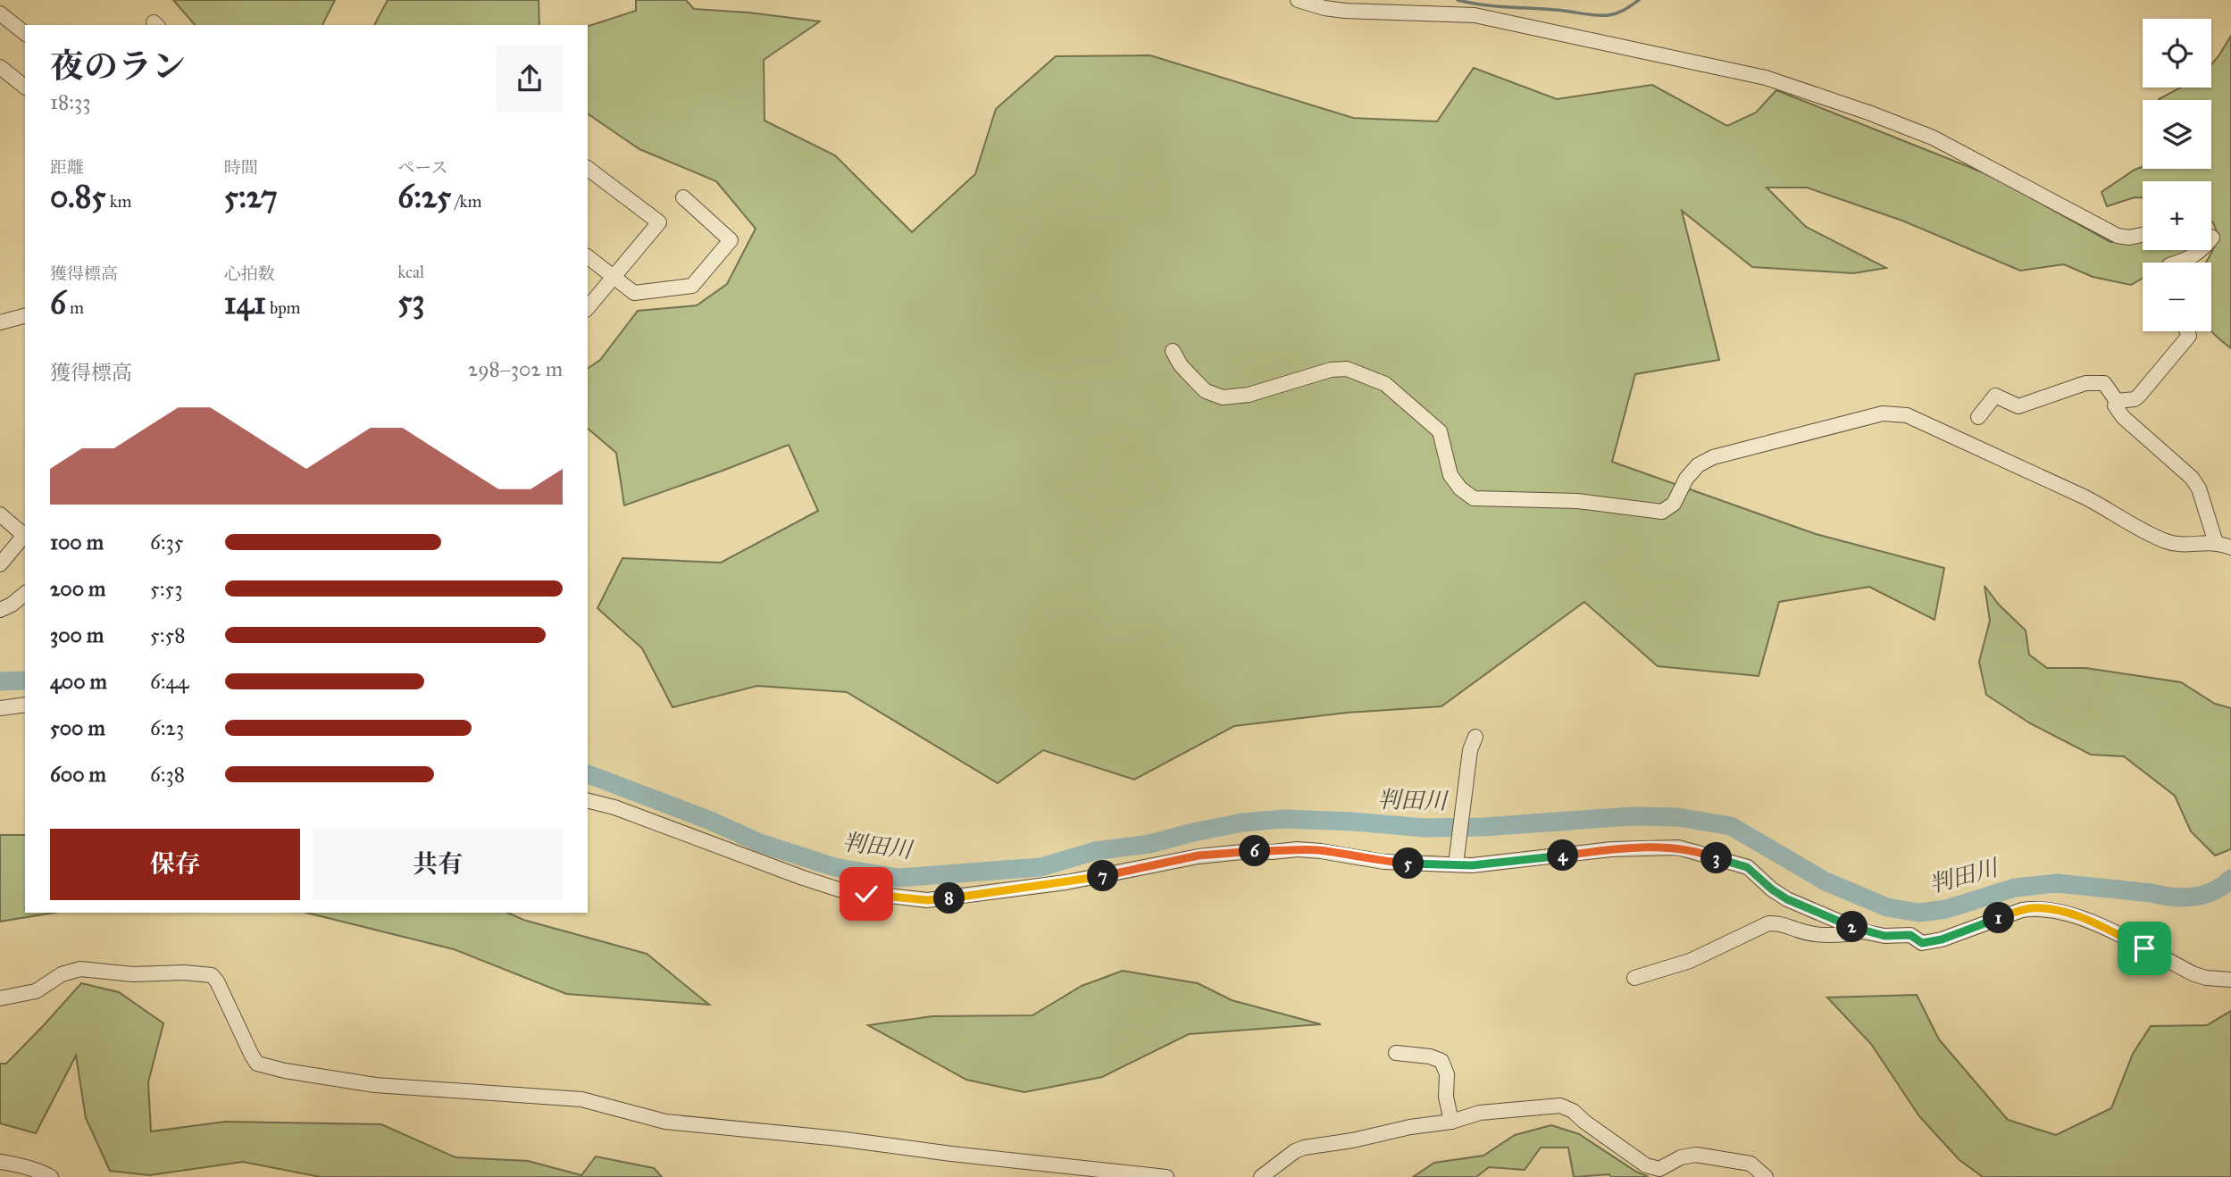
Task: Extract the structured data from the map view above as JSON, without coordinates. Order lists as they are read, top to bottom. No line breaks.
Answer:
{"water":["判田川"],"page":{"map_buttons":["+","−"],"heading":["夜のラン","18:33"],"stats":[["距離","0.85 km"],["時間","5:27"],["ペース","6:25 /km"],["獲得標高","6 m"],["心拍数","141 bpm"],["kcal","53"]],"chart":["獲得標高","298–302 m"],"list":[{"name":"100 m","note":"6:35"},{"name":"200 m","note":"5:53"},{"name":"300 m","note":"5:58"},{"name":"400 m","note":"6:44"},{"name":"500 m","note":"6:23"},{"name":"600 m","note":"6:38"}],"buttons":["保存","共有"],"pins":["6","4","3","5","7","8","1","2"]}}
